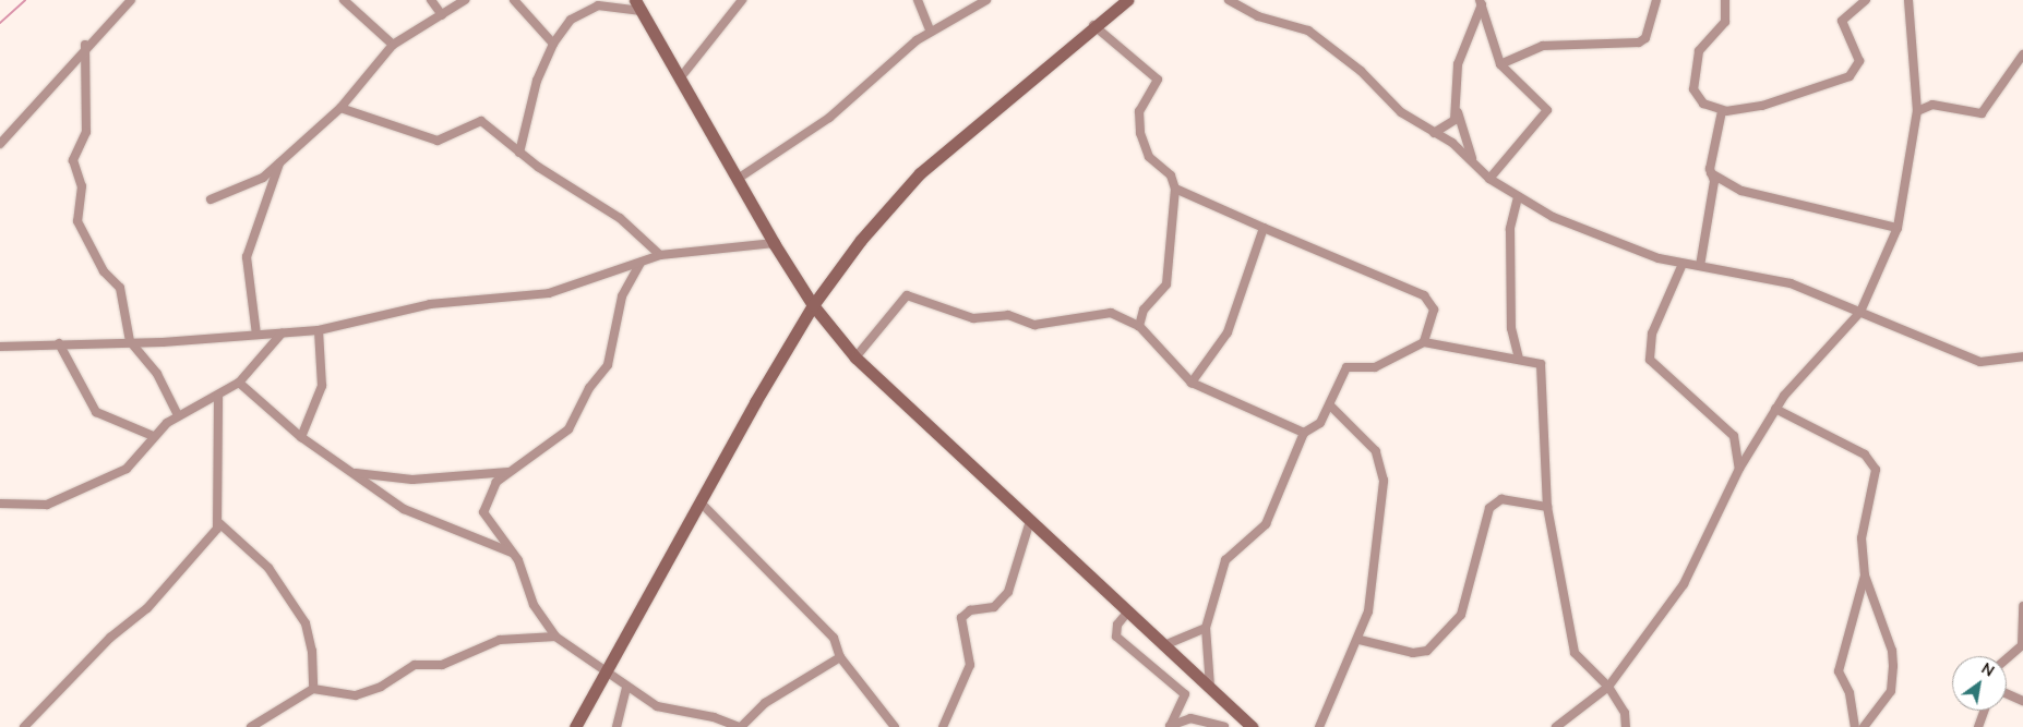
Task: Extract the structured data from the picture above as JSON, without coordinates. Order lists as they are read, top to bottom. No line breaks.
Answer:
{"north":"top right"}
